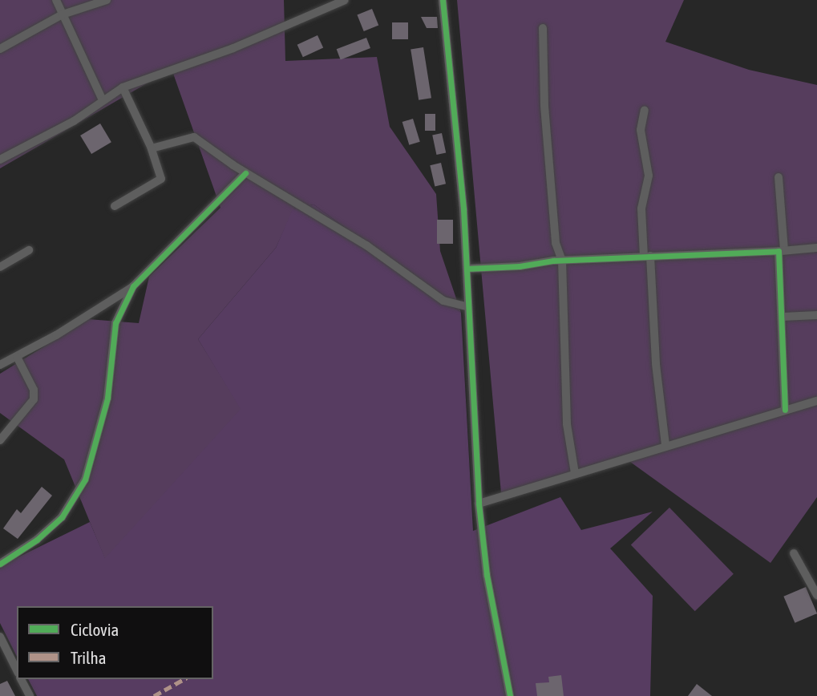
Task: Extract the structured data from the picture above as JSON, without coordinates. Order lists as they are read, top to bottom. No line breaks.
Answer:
{"legend":["Ciclovia","Trilha"]}
